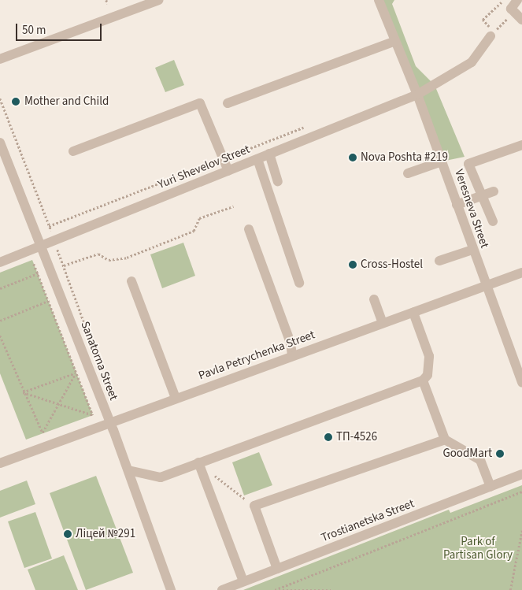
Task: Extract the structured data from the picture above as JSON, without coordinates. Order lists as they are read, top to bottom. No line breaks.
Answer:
{"streets":{"street":["Yuri Shevelov Street","Veresneva Street","Pavla Petrychenka Street","Sanatorna Street","Trostianetska Street"]},"crossings":[["Yuri Shevelov Street","Veresneva Street"],["Yuri Shevelov Street","Sanatorna Street"],["Veresneva Street","Pavla Petrychenka Street"],["Pavla Petrychenka Street","Sanatorna Street"]],"parks":["Park of Partisan Glory"],"places":["Mother and Child","Nova Poshta #219","Cross-Hostel","ТП-4526","GoodMart","Ліцей №291"],"scale_bar":"50 m"}
